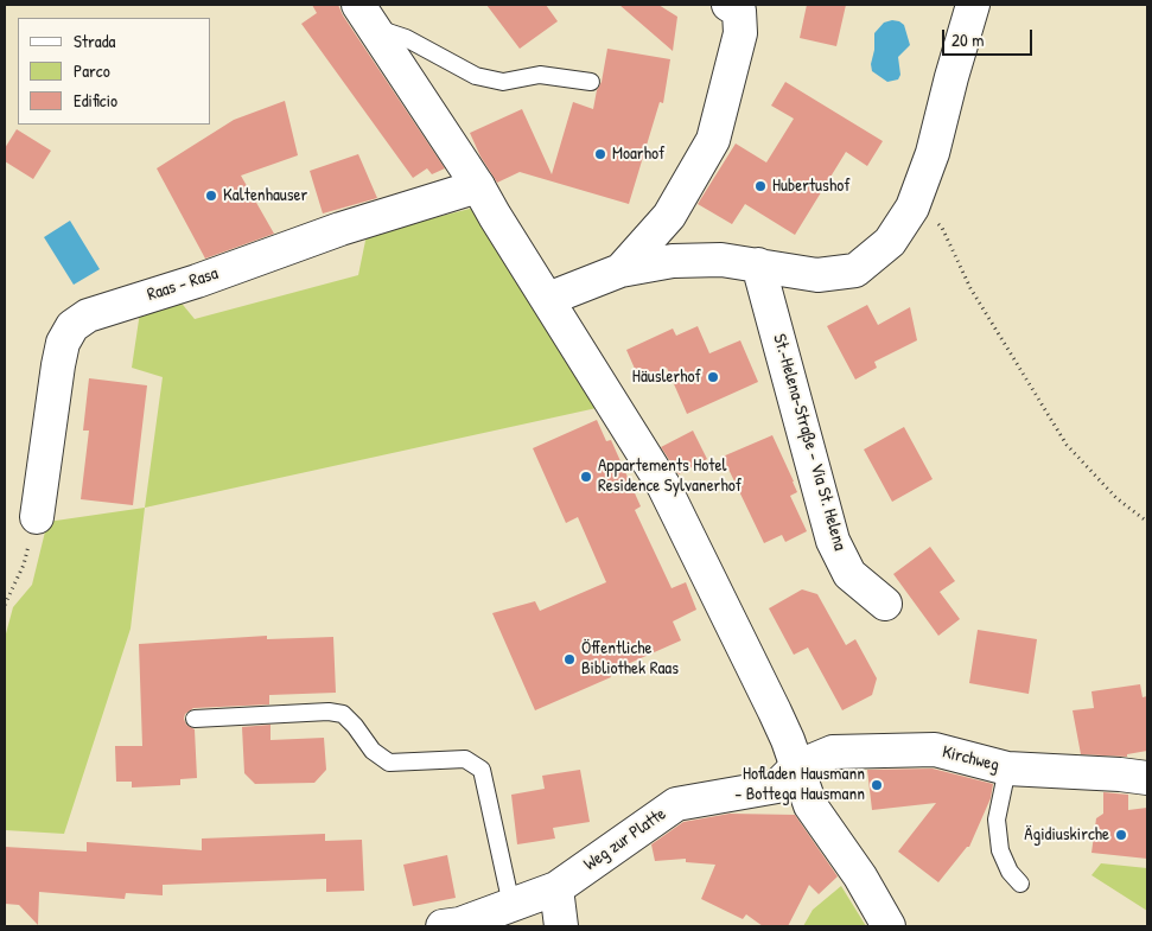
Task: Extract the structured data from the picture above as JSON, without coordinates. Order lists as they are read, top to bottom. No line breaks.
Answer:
{"streets":{"street":["Raas - Rasa","St.-Helena-Straße - Via St. Helena","Kirchweg","Weg zur Platte"]},"crossings":[["Kirchweg","Weg zur Platte"]],"places":["Moarhof","Hubertushof","Kaltenhauser","Häuslerhof","Appartements Hotel Residence Sylvanerhof","Öffentliche Bibliothek Raas","Hofladen Hausmann - Bottega Hausmann","Ägidiuskirche"],"legend":["Strada","Parco","Edificio"],"scale_bar":"20 m"}
